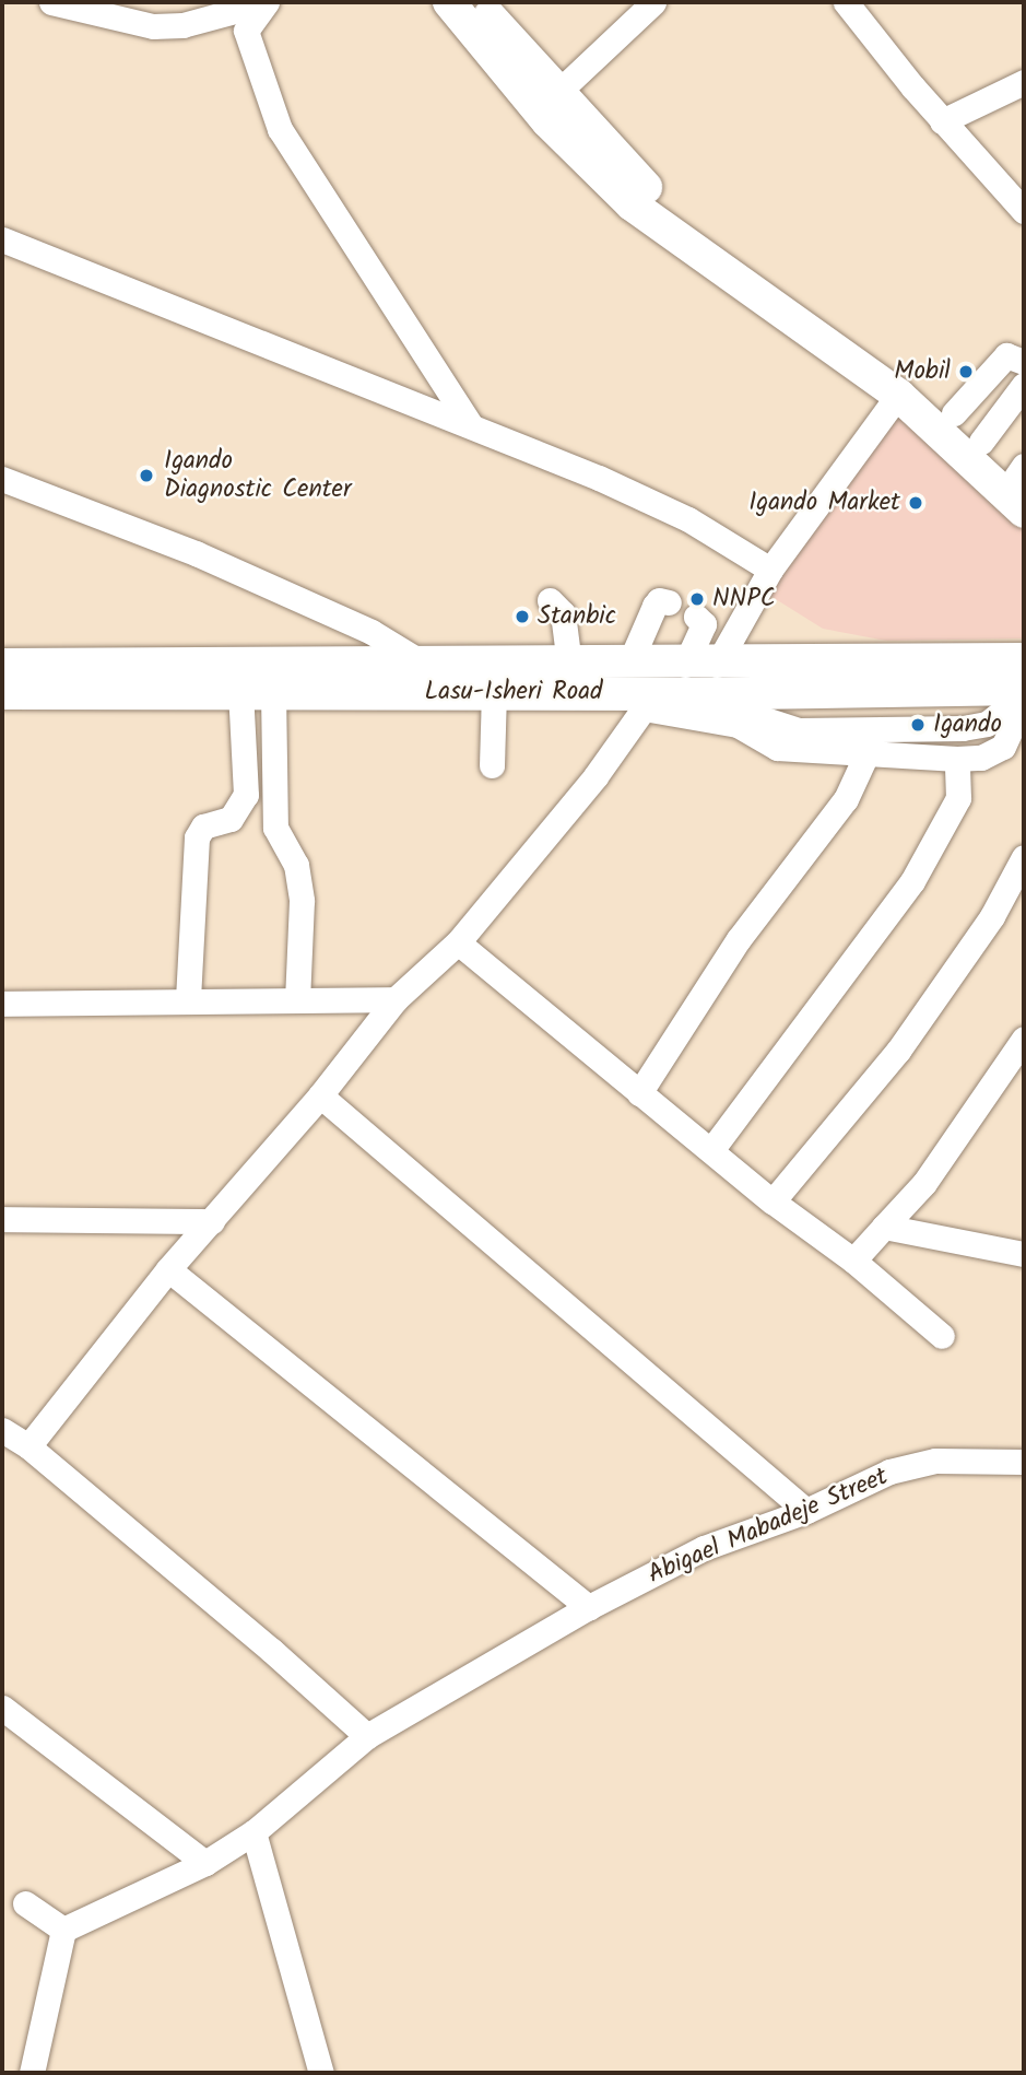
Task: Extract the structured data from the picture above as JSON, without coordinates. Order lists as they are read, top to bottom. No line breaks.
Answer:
{"streets":{"main road":["Lasu-Isheri Road"],"street":["Abigael Mabadeje Street"]},"places":["Mobil","Igando Diagnostic Center","Igando Market","NNPC","Stanbic","Igando"]}
